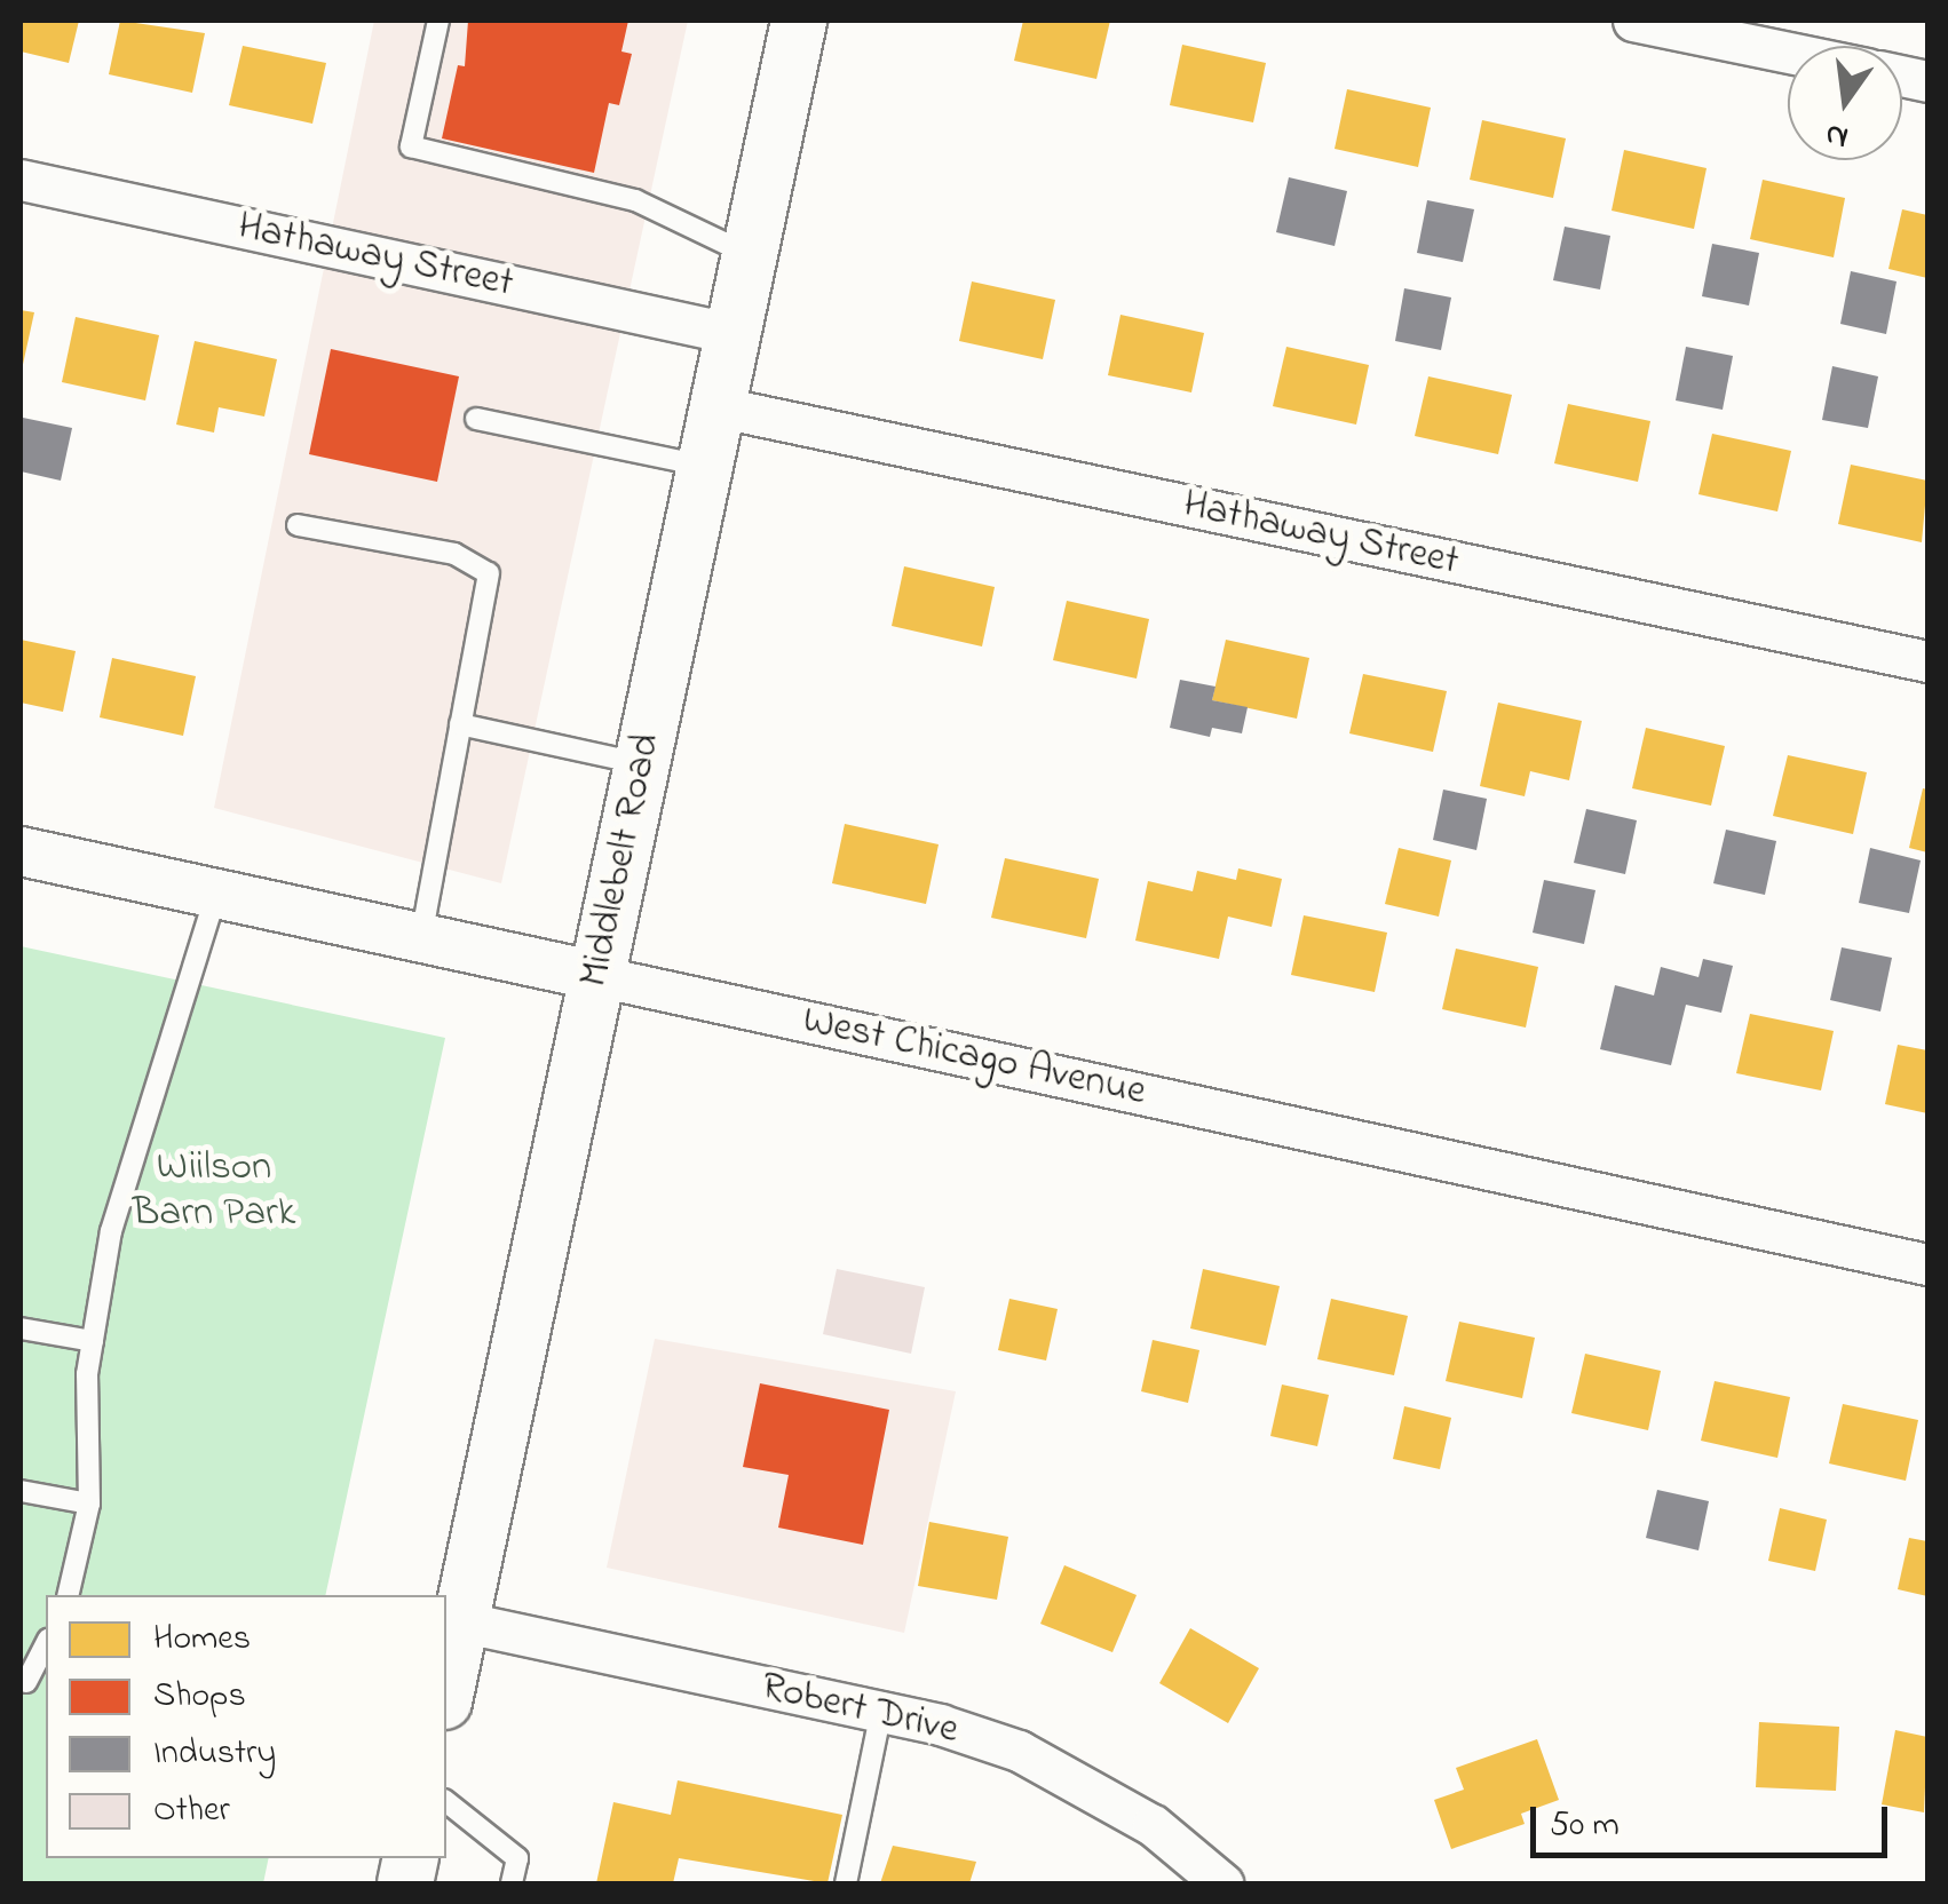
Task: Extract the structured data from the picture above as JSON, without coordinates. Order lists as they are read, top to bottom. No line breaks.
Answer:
{"streets":{"main road":["Middlebelt Road"],"street":["Hathaway Street","West Chicago Avenue","Robert Drive"]},"crossings":[["Hathaway Street","Middlebelt Road"],["Middlebelt Road","West Chicago Avenue"],["Middlebelt Road","Robert Drive"]],"parks":["Wiilson Barn Park"],"legend":["Homes","Shops","Industry","Other"],"scale_bar":"50 m","north":"bottom"}
